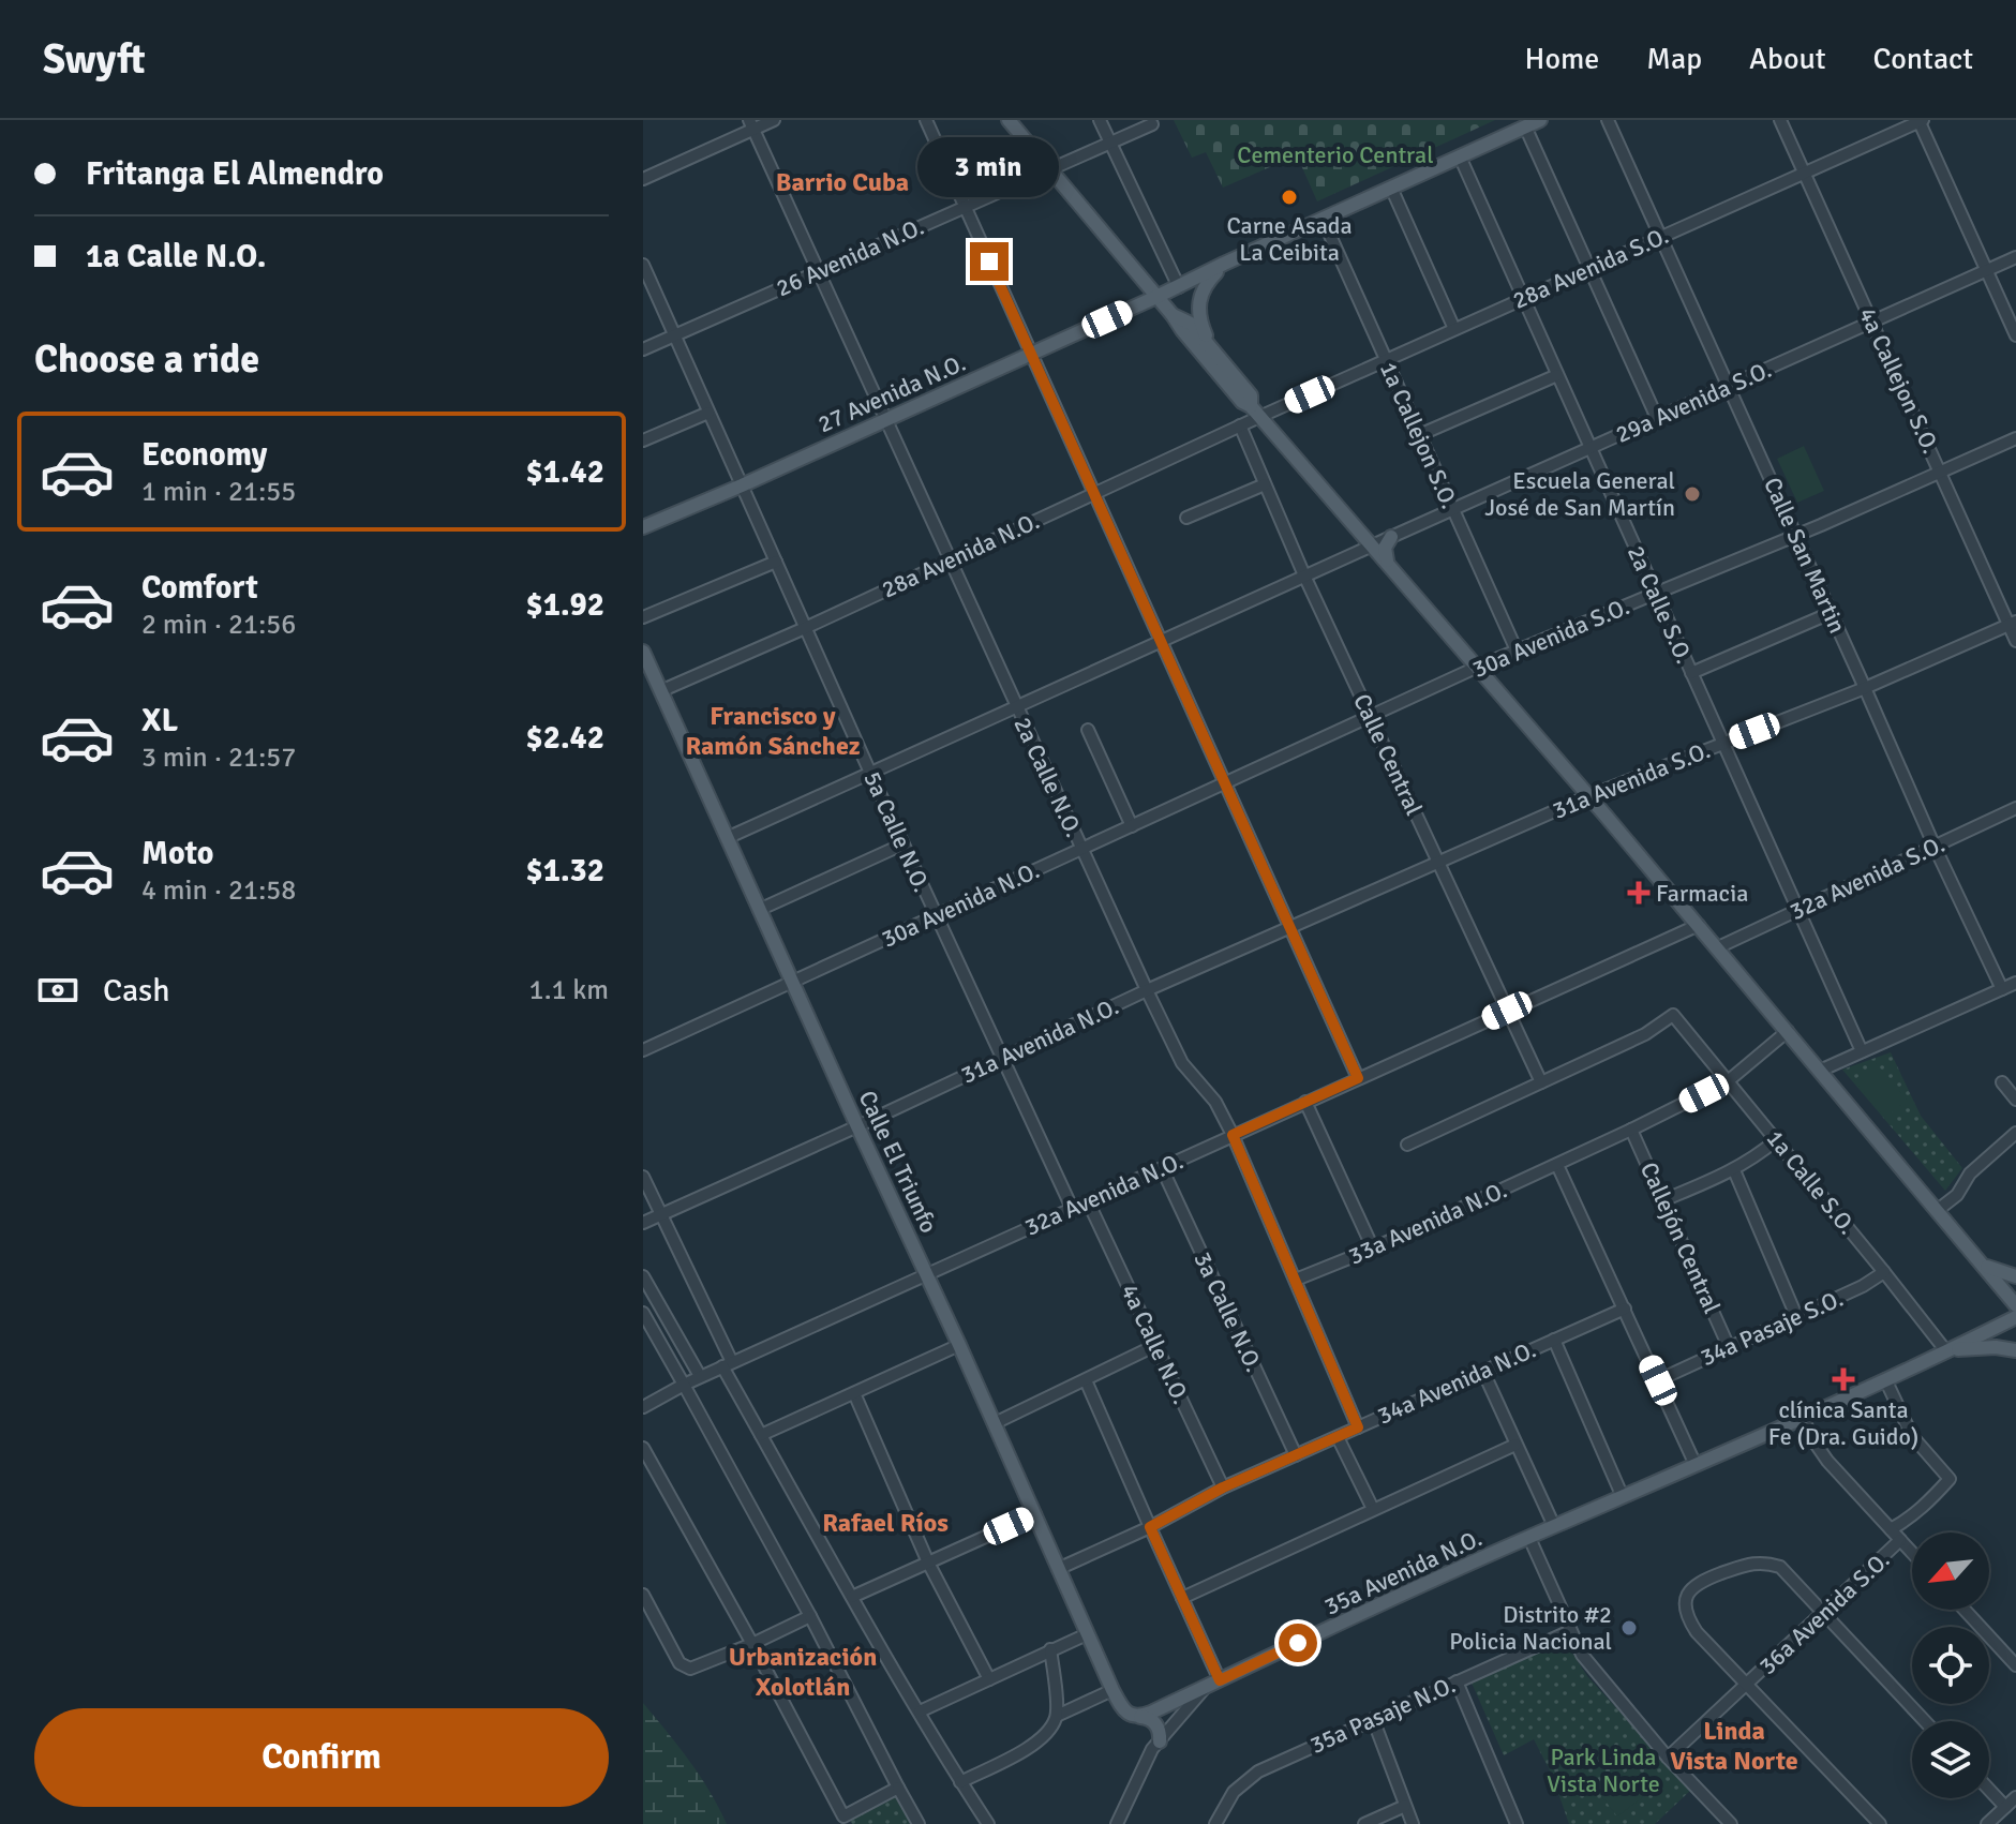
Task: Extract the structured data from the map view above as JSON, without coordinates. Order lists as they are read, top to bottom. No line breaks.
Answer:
{"streets":{"main road":["27 Avenida N.O.","Calle El Triunfo","35a Avenida N.O."],"street":["26 Avenida N.O.","28a Avenida S.O.","4a Callejon S.O.","29a Avenida S.O.","1a Callejon S.O.","28a Avenida N.O.","Calle San Martin","2a Calle S.O.","30a Avenida S.O.","Calle Central","2a Calle N.O.","31a Avenida S.O.","5a Calle N.O.","32a Avenida S.O.","30a Avenida N.O.","31a Avenida N.O.","1a Calle S.O.","32a Avenida N.O.","33a Avenida N.O.","Callejón Central","3a Calle N.O.","34a Pasaje S.O.","4a Calle N.O.","34a Avenida N.O.","36a Avenida S.O.","35a Pasaje N.O."]},"crossings":[["26 Avenida N.O.","2a Calle N.O."],["26 Avenida N.O.","5a Calle N.O."],["28a Avenida S.O.","4a Callejon S.O."],["28a Avenida S.O.","1a Callejon S.O."],["28a Avenida S.O.","28a Avenida N.O."],["28a Avenida S.O.","Calle San Martin"],["28a Avenida S.O.","2a Calle S.O."],["4a Callejon S.O.","29a Avenida S.O."],["4a Callejon S.O.","30a Avenida S.O."],["4a Callejon S.O.","31a Avenida S.O."],["27 Avenida N.O.","1a Callejon S.O."],["27 Avenida N.O.","2a Calle S.O."],["27 Avenida N.O.","2a Calle N.O."],["27 Avenida N.O.","5a Calle N.O."],["29a Avenida S.O.","1a Callejon S.O."],["29a Avenida S.O.","Calle San Martin"],["29a Avenida S.O.","2a Calle S.O."],["29a Avenida S.O.","Calle Central"],["29a Avenida S.O.","2a Calle N.O."],["29a Avenida S.O.","5a Calle N.O."],["29a Avenida S.O.","Calle El Triunfo"],["1a Callejon S.O.","30a Avenida S.O."],["28a Avenida N.O.","Calle Central"],["28a Avenida N.O.","2a Calle N.O."],["28a Avenida N.O.","5a Calle N.O."],["28a Avenida N.O.","Calle El Triunfo"],["Calle San Martin","30a Avenida S.O."],["Calle San Martin","31a Avenida S.O."],["Calle San Martin","32a Avenida S.O."],["2a Calle S.O.","30a Avenida S.O."],["2a Calle S.O.","31a Avenida S.O."],["2a Calle S.O.","32a Avenida S.O."],["30a Avenida S.O.","Calle Central"],["30a Avenida S.O.","30a Avenida N.O."],["Calle Central","31a Avenida S.O."],["Calle Central","30a Avenida N.O."],["Calle Central","31a Avenida N.O."],["Calle Central","1a Calle S.O."],["Calle Central","32a Avenida N.O."],["2a Calle N.O.","30a Avenida N.O."],["2a Calle N.O.","31a Avenida N.O."],["2a Calle N.O.","32a Avenida N.O."],["2a Calle N.O.","33a Avenida N.O."],["2a Calle N.O.","34a Avenida N.O."],["31a Avenida S.O.","31a Avenida N.O."],["5a Calle N.O.","30a Avenida N.O."],["5a Calle N.O.","31a Avenida N.O."],["5a Calle N.O.","32a Avenida N.O."],["30a Avenida N.O.","Calle El Triunfo"],["31a Avenida N.O.","Calle El Triunfo"],["Calle El Triunfo","32a Avenida N.O."],["Calle El Triunfo","34a Avenida N.O."],["Calle El Triunfo","35a Avenida N.O."],["1a Calle S.O.","33a Avenida N.O."],["1a Calle S.O.","34a Pasaje S.O."],["1a Calle S.O.","35a Avenida N.O."],["32a Avenida N.O.","3a Calle N.O."],["32a Avenida N.O.","4a Calle N.O."],["33a Avenida N.O.","Callejón Central"],["Callejón Central","34a Pasaje S.O."],["3a Calle N.O.","34a Avenida N.O."],["4a Calle N.O.","34a Avenida N.O."]],"districts":["Barrio Cuba","Francisco y Ramón Sánchez","Rafael Ríos","Urbanización Xolotlán","Linda Vista Norte"],"parks":["Cementerio Central","Park Linda Vista Norte"],"places":{"other":["Carne Asada La Ceibita","Escuela General José de San Martín","Distrito #2 Policia Nacional"],"health":["Farmacia","clínica Santa Fe (Dra. Guido)"]},"north":"bottom left","page":{"header":"Swyft","nav":["Home","Map","About","Contact"],"banner":["Fritanga El Almendro","1a Calle N.O."],"bubble":"3 min","heading":"Choose a ride","list":[{"name":"Economy","note":"1 min · 21:55","value":"$1.42"},{"name":"Comfort","note":"2 min · 21:56","value":"$1.92"},{"name":"XL","note":"3 min · 21:57","value":"$2.42"},{"name":"Moto","note":"4 min · 21:58","value":"$1.32"}],"pay":["Cash","1.1 km"],"buttons":"Confirm"}}
